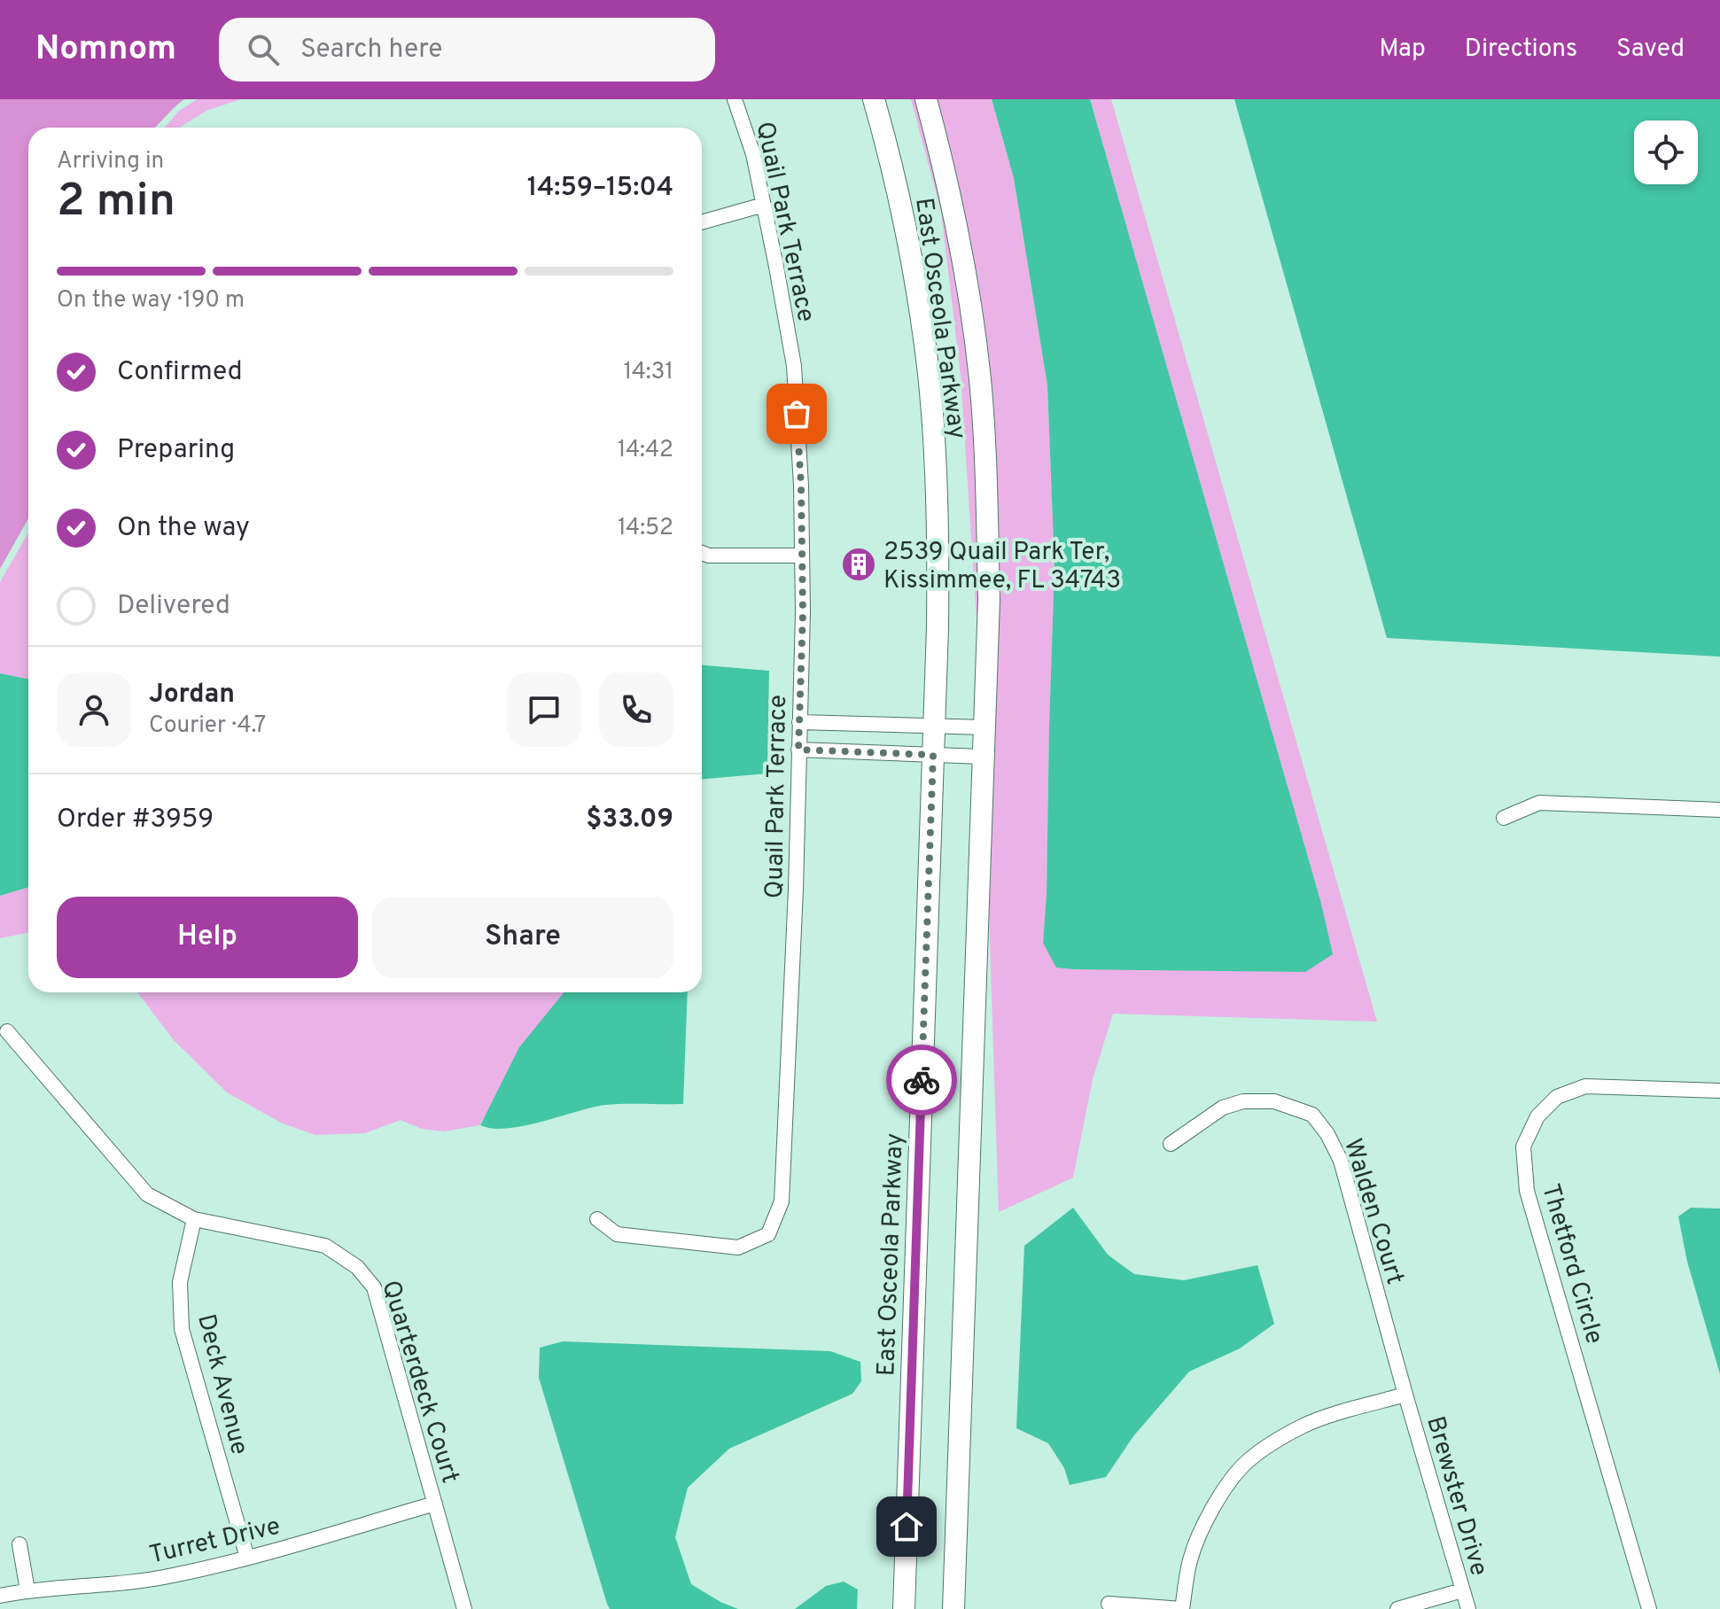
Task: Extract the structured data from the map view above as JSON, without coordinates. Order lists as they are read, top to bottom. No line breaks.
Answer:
{"streets":{"main road":["East Osceola Parkway"],"street":["Quail Park Terrace","Walden Court","Thetford Circle","Quarterdeck Court","Deck Avenue","Brewster Drive","Turret Drive"]},"crossings":[["Walden Court","Brewster Drive"],["Quarterdeck Court","Deck Avenue"],["Quarterdeck Court","Turret Drive"],["Deck Avenue","Turret Drive"]],"places":{"building":["2539 Quail Park Ter, Kissimmee, FL 34743"]},"page":{"header":"Nomnom","search":"Search here","nav":["Map","Directions","Saved"],"heading":["2 min","Arriving in","14:59–15:04"],"panel":["Jordan","Courier · 4.7","Order #3959","$33.09"],"bar":"On the way · 190 m","list":[["Confirmed","14:31"],["Preparing","14:42"],["On the way","14:52"],"Delivered"],"buttons":["Help","Share"]}}
